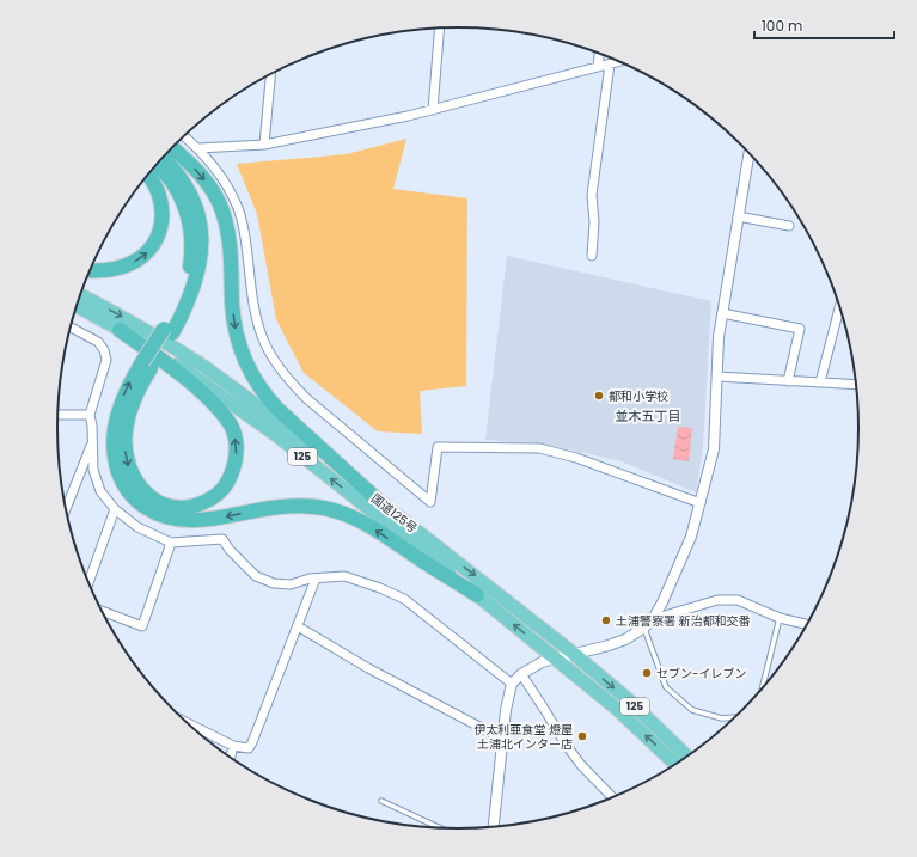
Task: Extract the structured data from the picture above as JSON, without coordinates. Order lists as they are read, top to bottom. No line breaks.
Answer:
{"streets":{"highway":["125","国道125号"]},"districts":["並木五丁目"],"places":["都和小学校","土浦警察署 新治都和交番","セブン-イレブン","伊太利亜食堂 燈屋 土浦北インター店"],"scale_bar":"100 m"}
